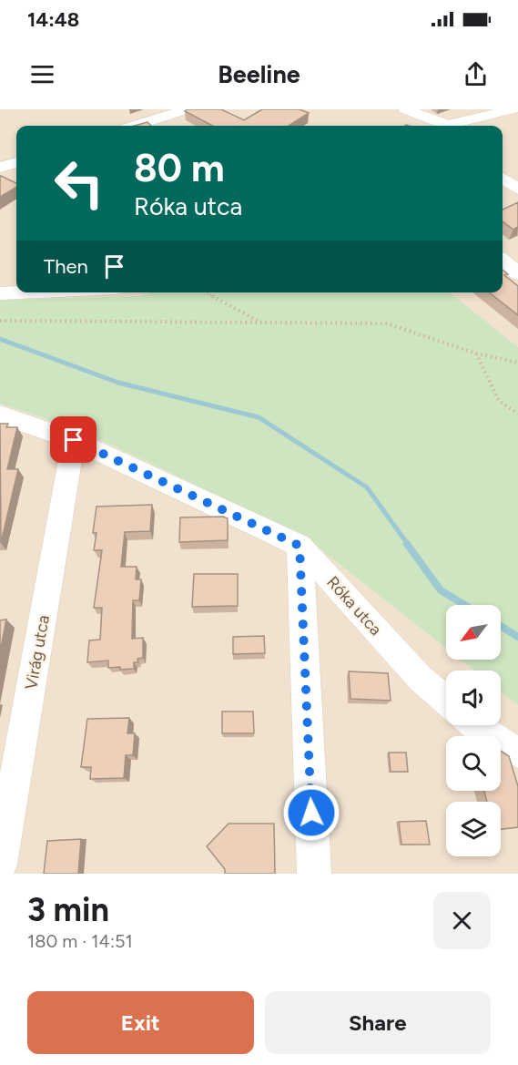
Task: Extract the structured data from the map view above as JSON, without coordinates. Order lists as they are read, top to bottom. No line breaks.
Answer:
{"streets":{"street":["Róka utca","Virág utca"]},"crossings":[["Róka utca","Virág utca"]],"north":"bottom left","page":{"status":"14:48","header":"Beeline","turn":["80 m","Róka utca"],"then":"Then","heading":["3 min","180 m · 14:51"],"buttons":["Exit","Share"]}}
